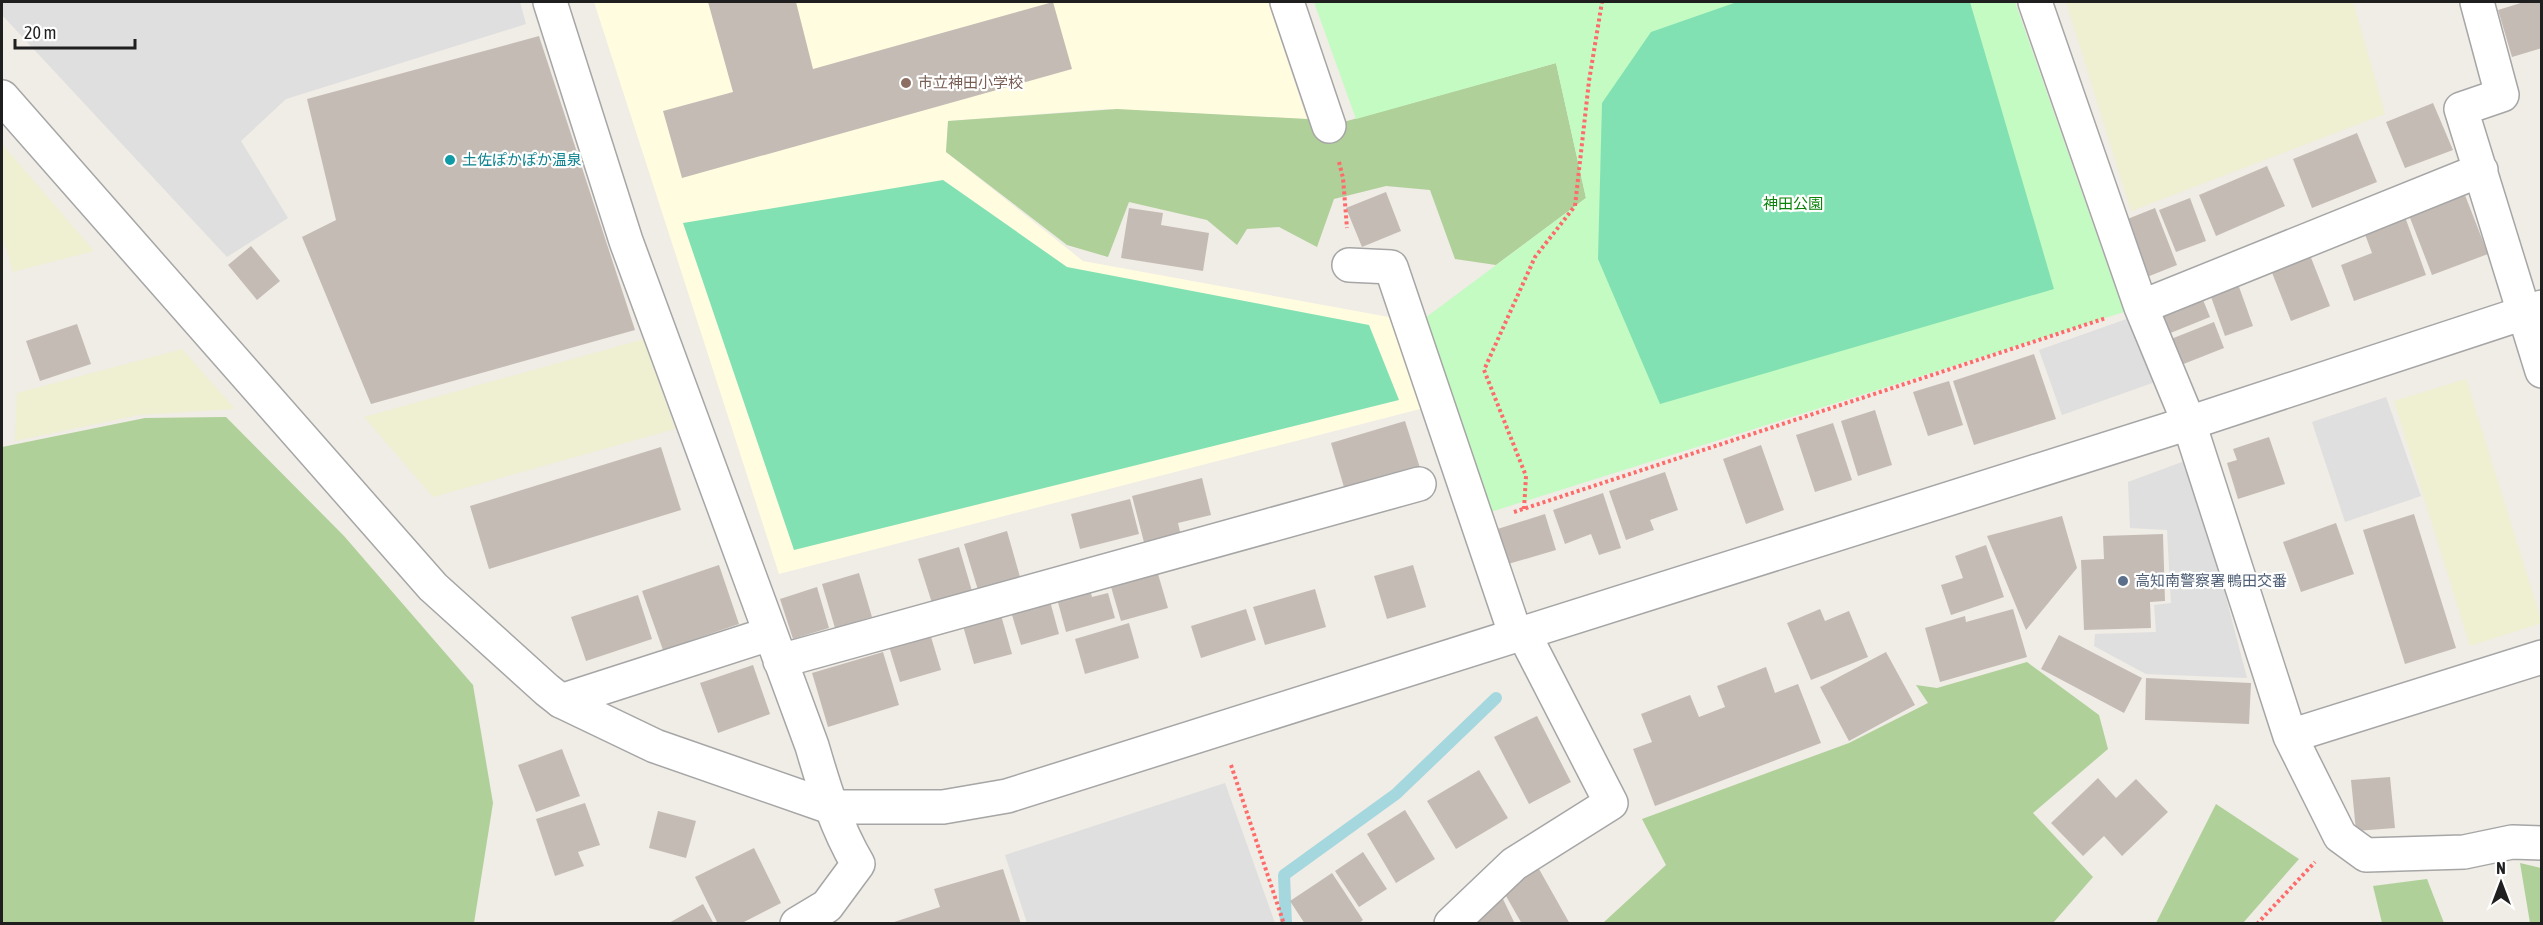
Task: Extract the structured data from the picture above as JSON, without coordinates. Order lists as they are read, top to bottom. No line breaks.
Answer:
{"parks":["神田公園"],"places":["市立神田小学校","土佐ぽかぽか温泉","高知南警察署 鴨田交番"],"scale_bar":"20 m","north":"top"}
